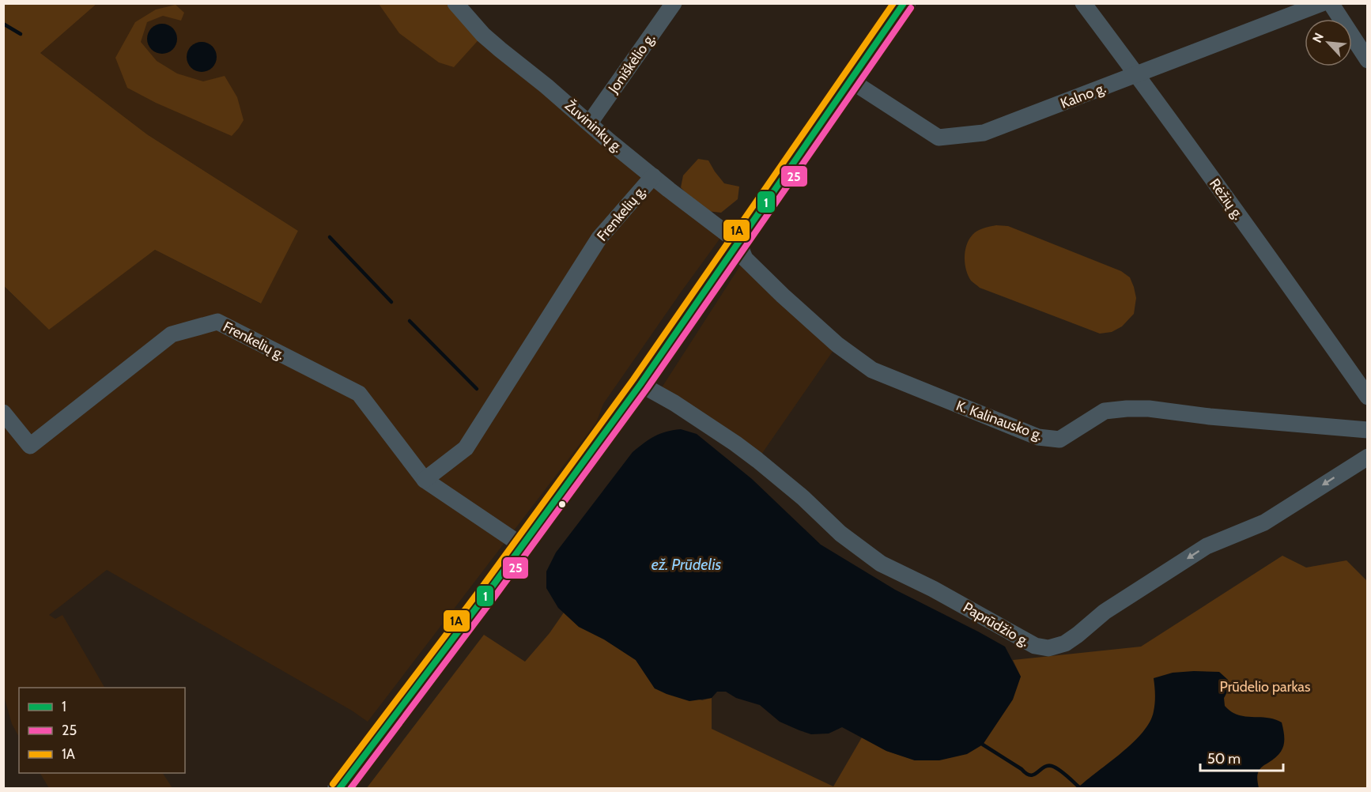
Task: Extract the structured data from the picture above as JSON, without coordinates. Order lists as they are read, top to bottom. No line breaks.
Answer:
{"streets":{"street":["Joniškėlio g.","Kalno g.","Žuvininkų g.","Rėžių g.","Frenkelių g.","K. Kalinausko g.","Paprūdžio g."]},"crossings":[["Joniškėlio g.","Žuvininkų g."],["Kalno g.","Rėžių g."],["Žuvininkų g.","Frenkelių g."],["Žuvininkų g.","K. Kalinausko g."]],"one_way":["Paprūdžio g."],"water":["ež. Prūdelis"],"parks":["Prūdelio parkas"],"lines":["transit line 1","transit line 1A","transit line 25"],"legend":["1","25","1A"],"scale_bar":"50 m","north":"top left"}
